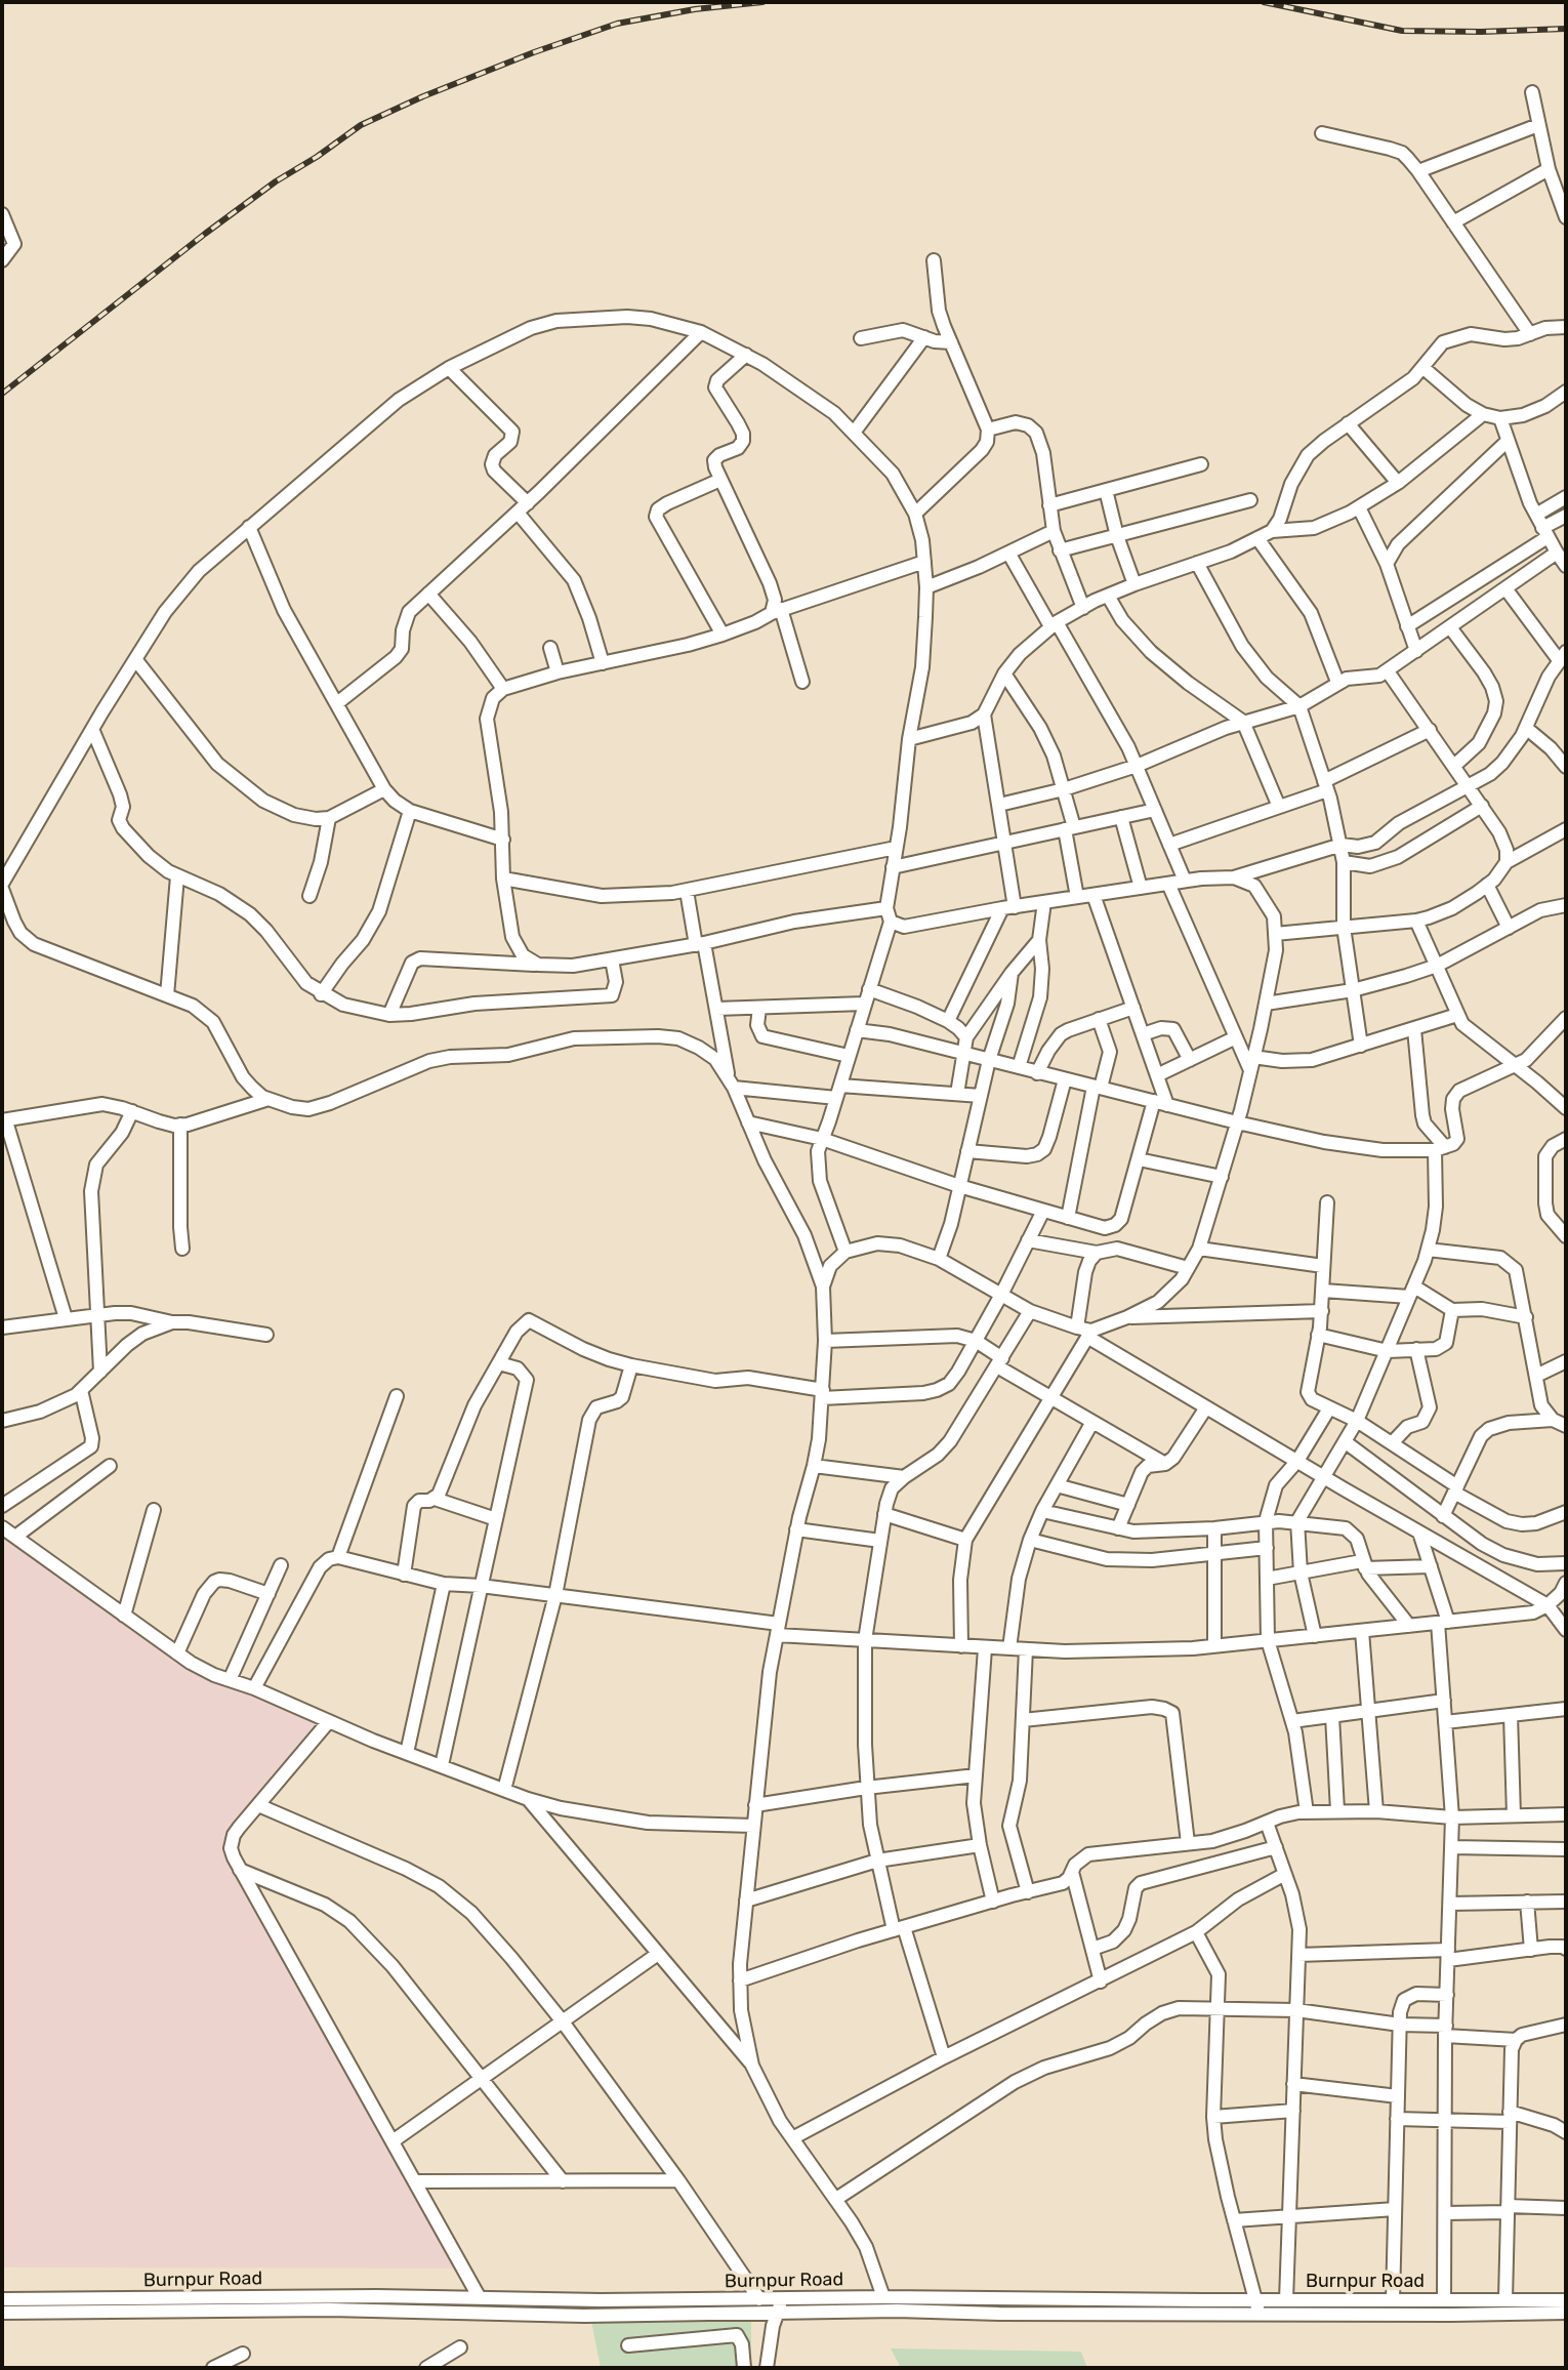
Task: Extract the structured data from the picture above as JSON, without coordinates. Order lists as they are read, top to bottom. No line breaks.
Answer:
{"streets":{"street":["Burnpur Road"]}}
